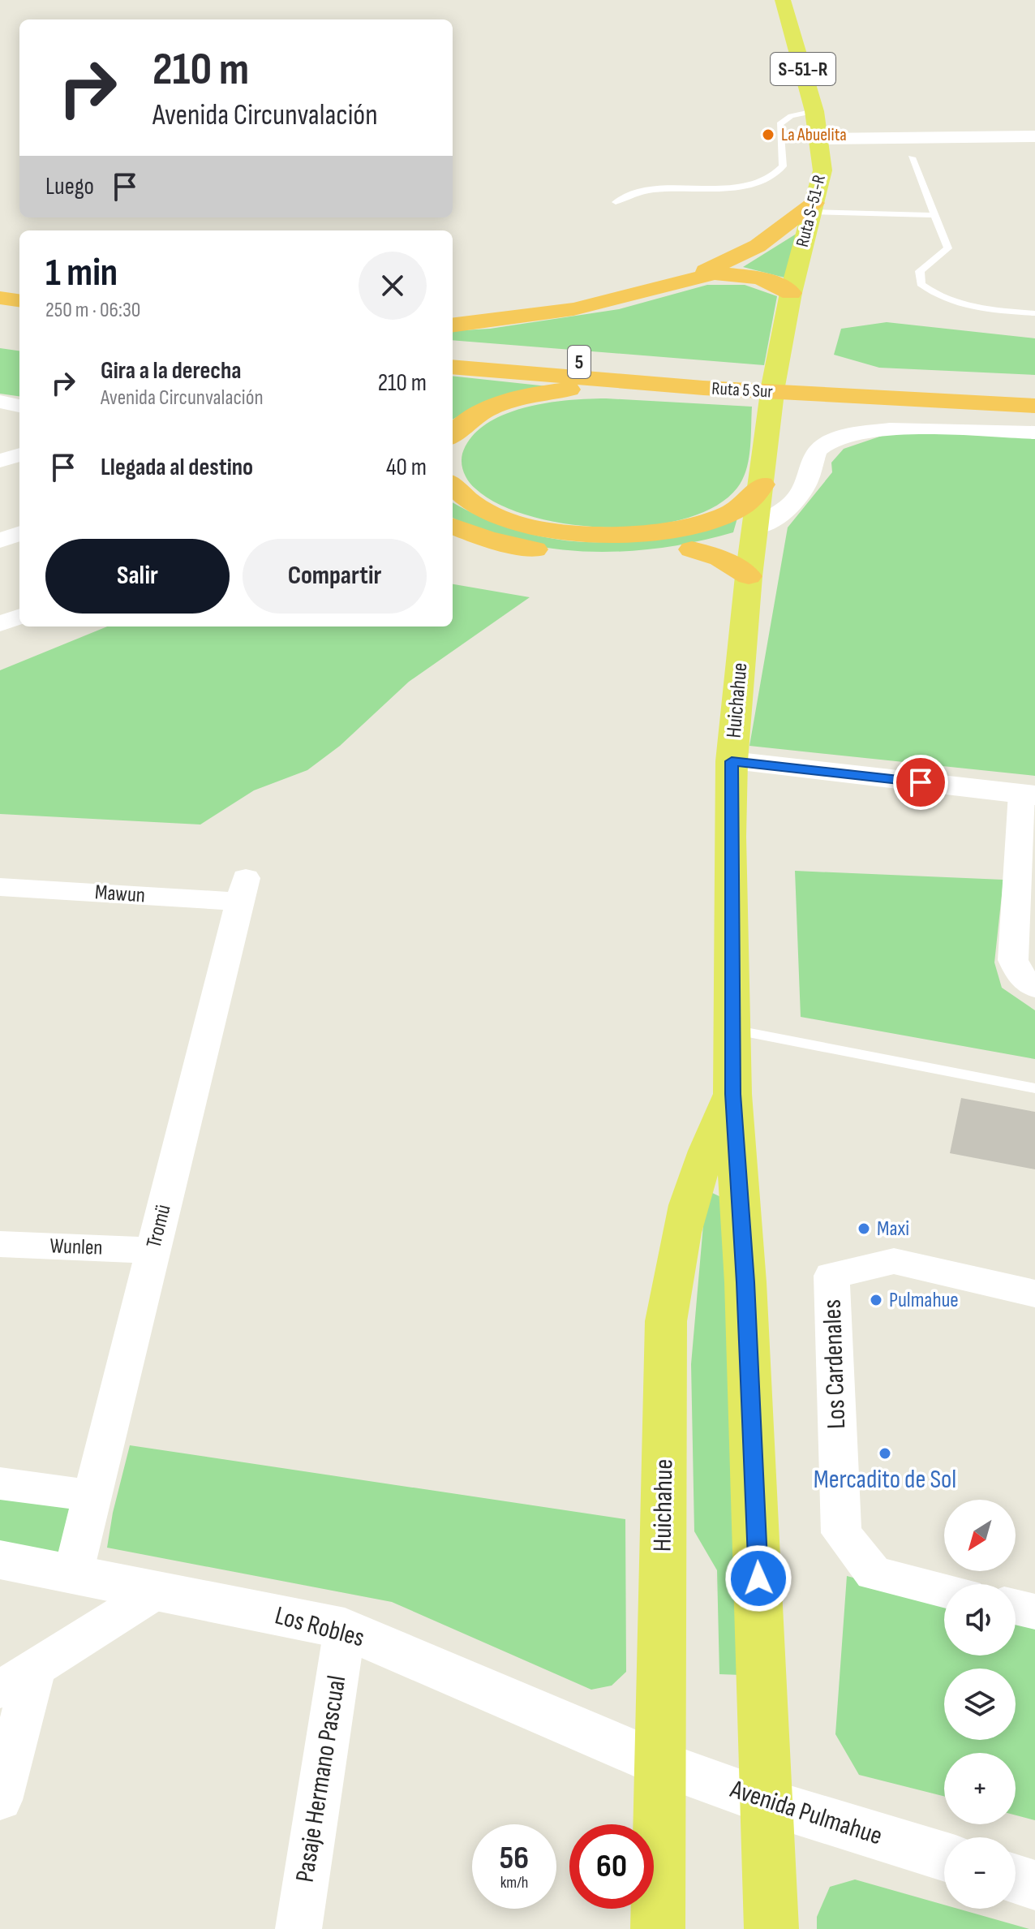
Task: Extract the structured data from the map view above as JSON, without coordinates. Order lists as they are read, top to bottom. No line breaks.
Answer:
{"streets":{"highway":["5","Ruta 5 Sur"],"main road":["S-51-R","Ruta S-51-R","Huichahue"],"street":["Mawun","Tromü","Wunlen","Los Cardenales","Los Robles","Pasaje Hermano Pascual","Avenida Pulmahue"]},"crossings":[["Ruta S-51-R","Huichahue"],["Huichahue","Los Robles"],["Huichahue","Avenida Pulmahue"],["Mawun","Tromü"],["Tromü","Wunlen"],["Tromü","Los Robles"],["Los Robles","Pasaje Hermano Pascual"],["Los Robles","Avenida Pulmahue"]],"places":["La Abuelita","Maxi","Pulmahue","Mercadito de Sol"],"north":"bottom left","page":{"turn":["210 m","Avenida Circunvalación"],"then":"Luego","heading":["1 min","250 m · 06:30"],"list":[{"name":"Gira a la derecha","note":"Avenida Circunvalación","value":"210 m"},{"name":"Llegada al destino","value":"40 m"}],"buttons":["Salir","Compartir"],"map_buttons":["+","−"],"speed":"56 km/h","limit":"60"}}
